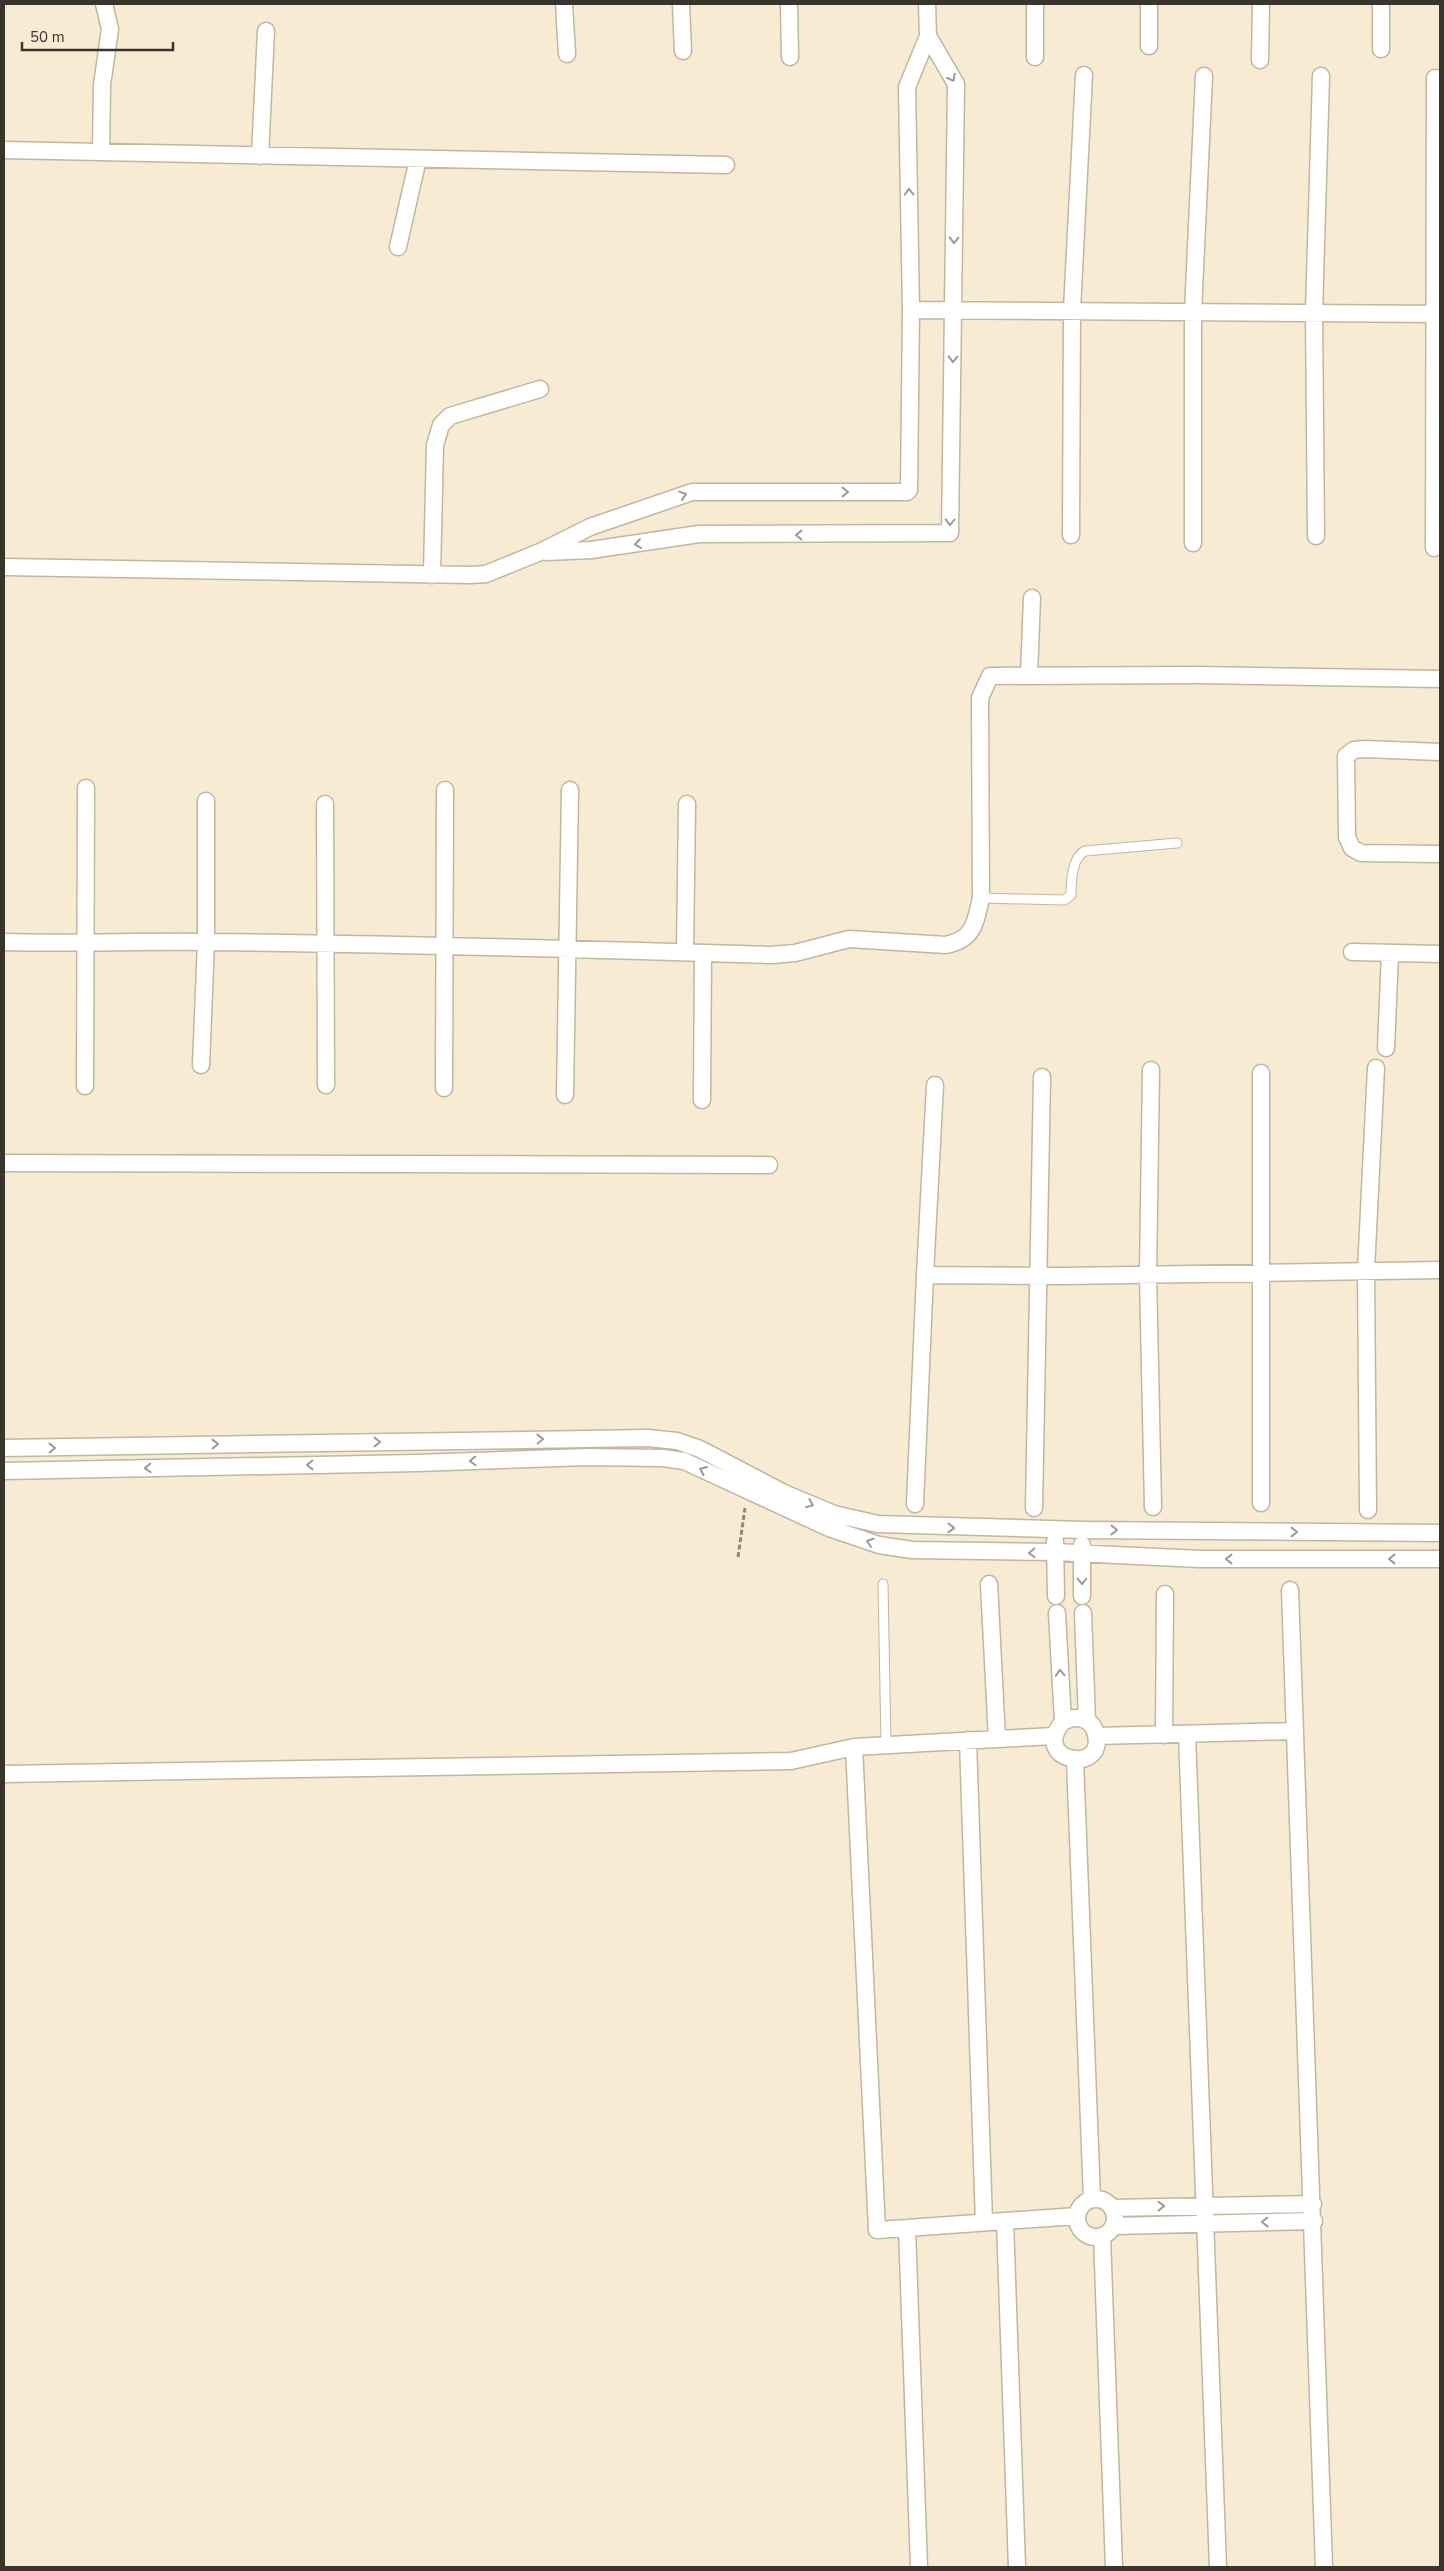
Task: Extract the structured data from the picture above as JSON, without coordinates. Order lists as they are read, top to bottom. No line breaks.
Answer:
{"scale_bar":"50 m"}
